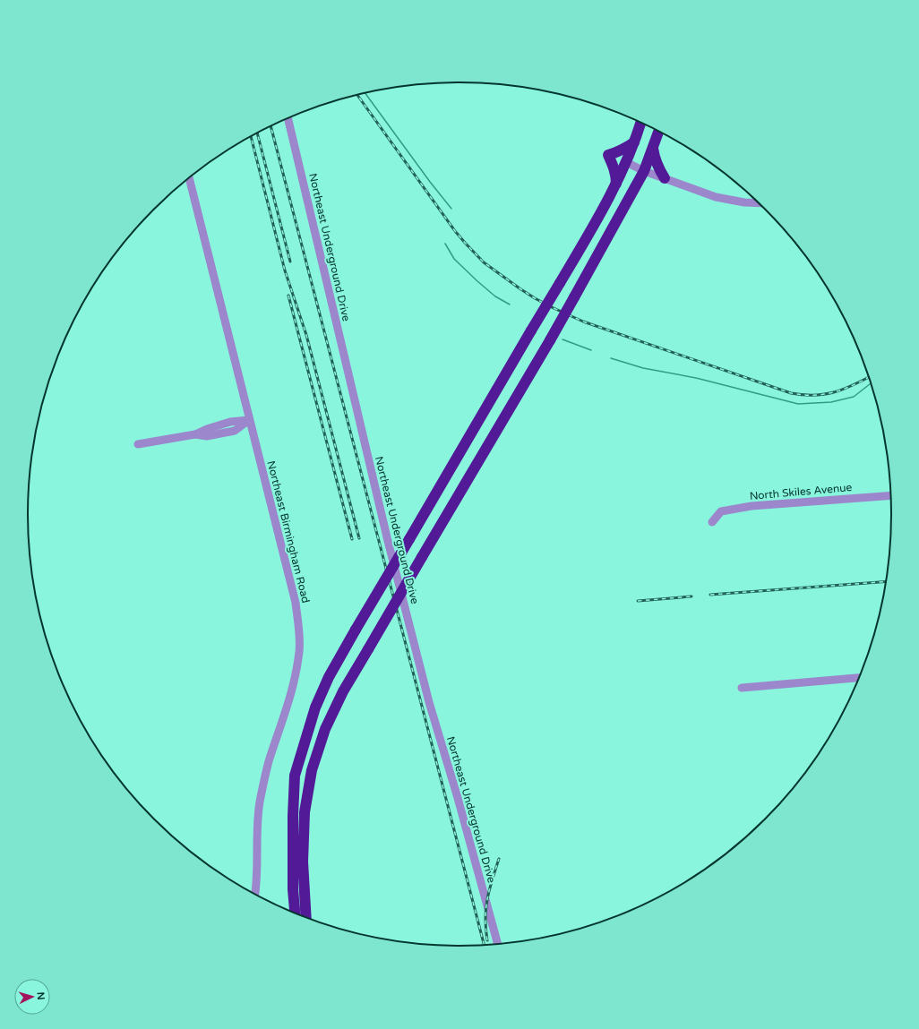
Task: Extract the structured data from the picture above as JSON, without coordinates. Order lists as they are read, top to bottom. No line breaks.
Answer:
{"streets":{"street":["Northeast Underground Drive","North Skiles Avenue","Northeast Birmingham Road"]},"north":"right"}
